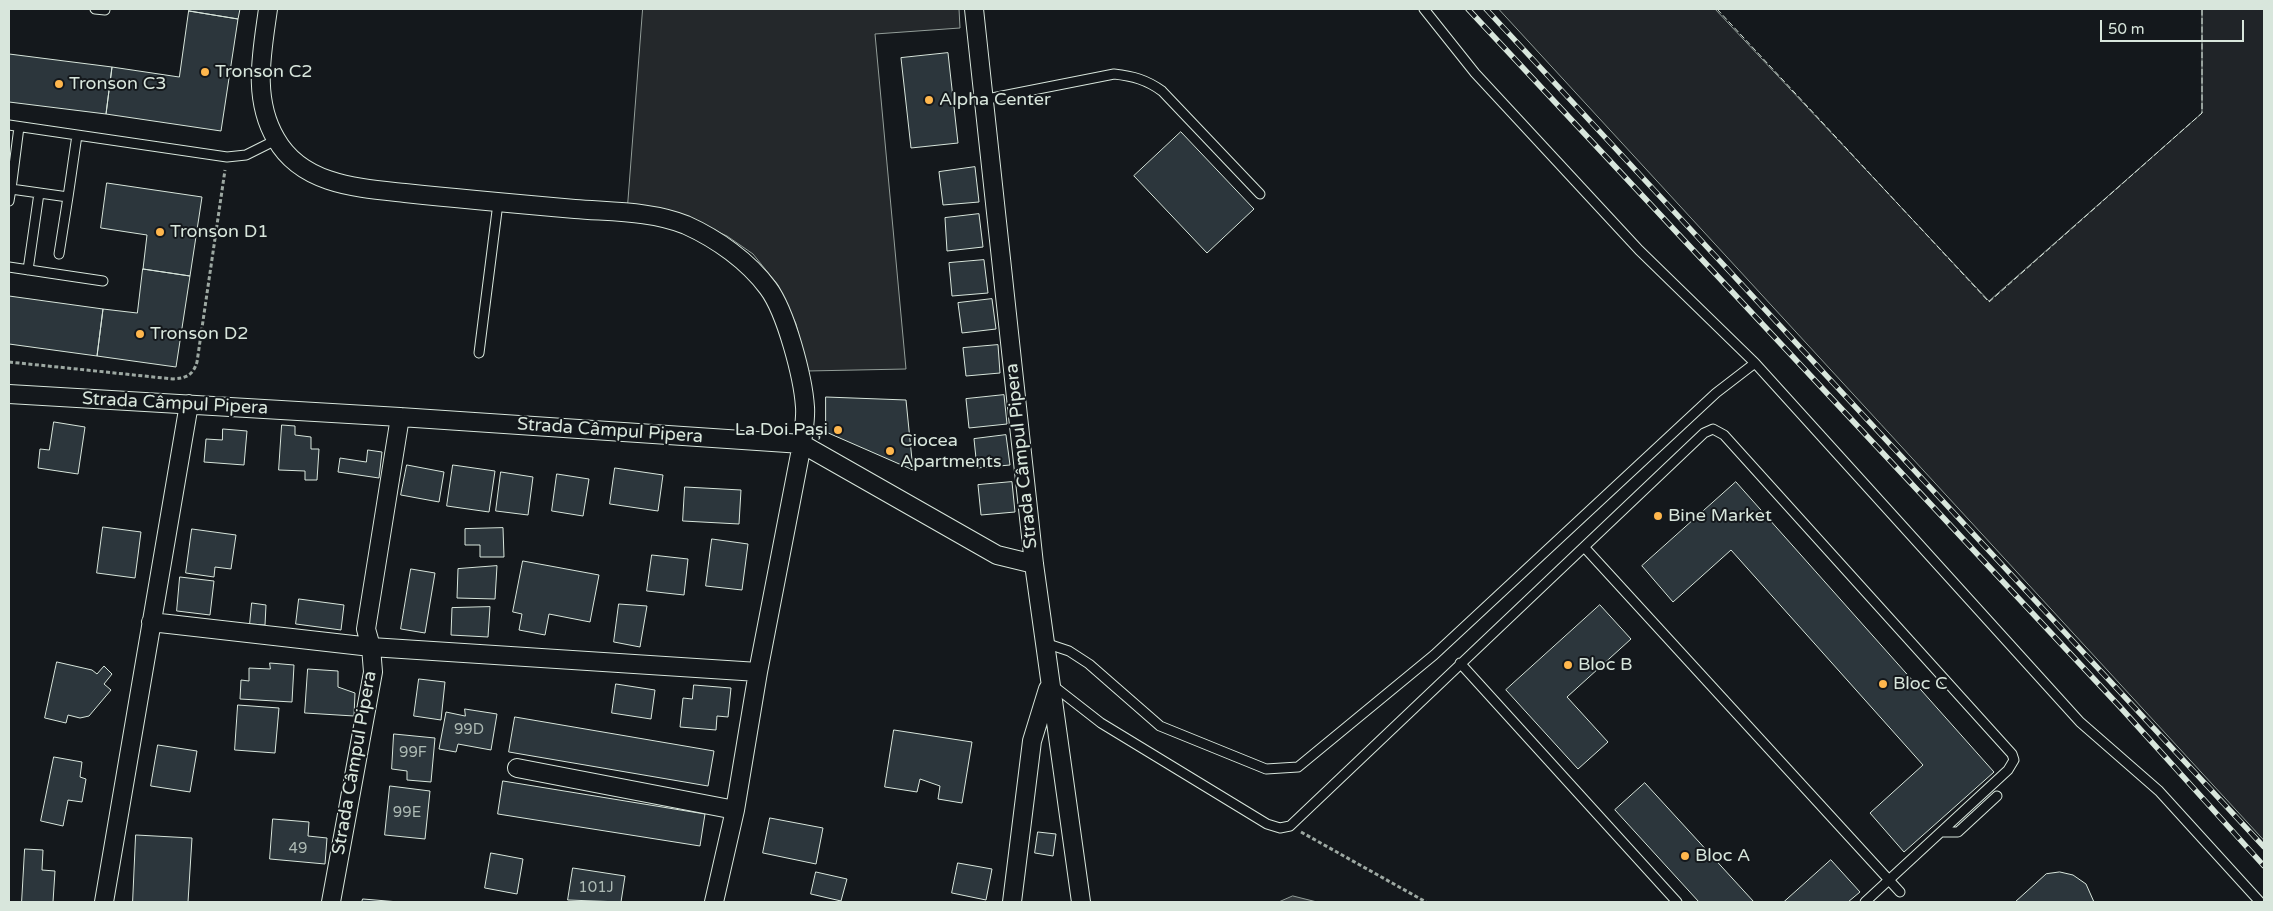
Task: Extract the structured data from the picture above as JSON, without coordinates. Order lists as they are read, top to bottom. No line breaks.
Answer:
{"streets":{"street":["Strada Câmpul Pipera"]},"places":["Tronson C2","Tronson C3","Alpha Center","Tronson D1","Tronson D2","La Doi Pași","Ciocea Apartments","Bine Market","Bloc B","Bloc C","Bloc A"],"house_numbers":["99D","99F","99E","49","101J"],"scale_bar":"50 m"}
